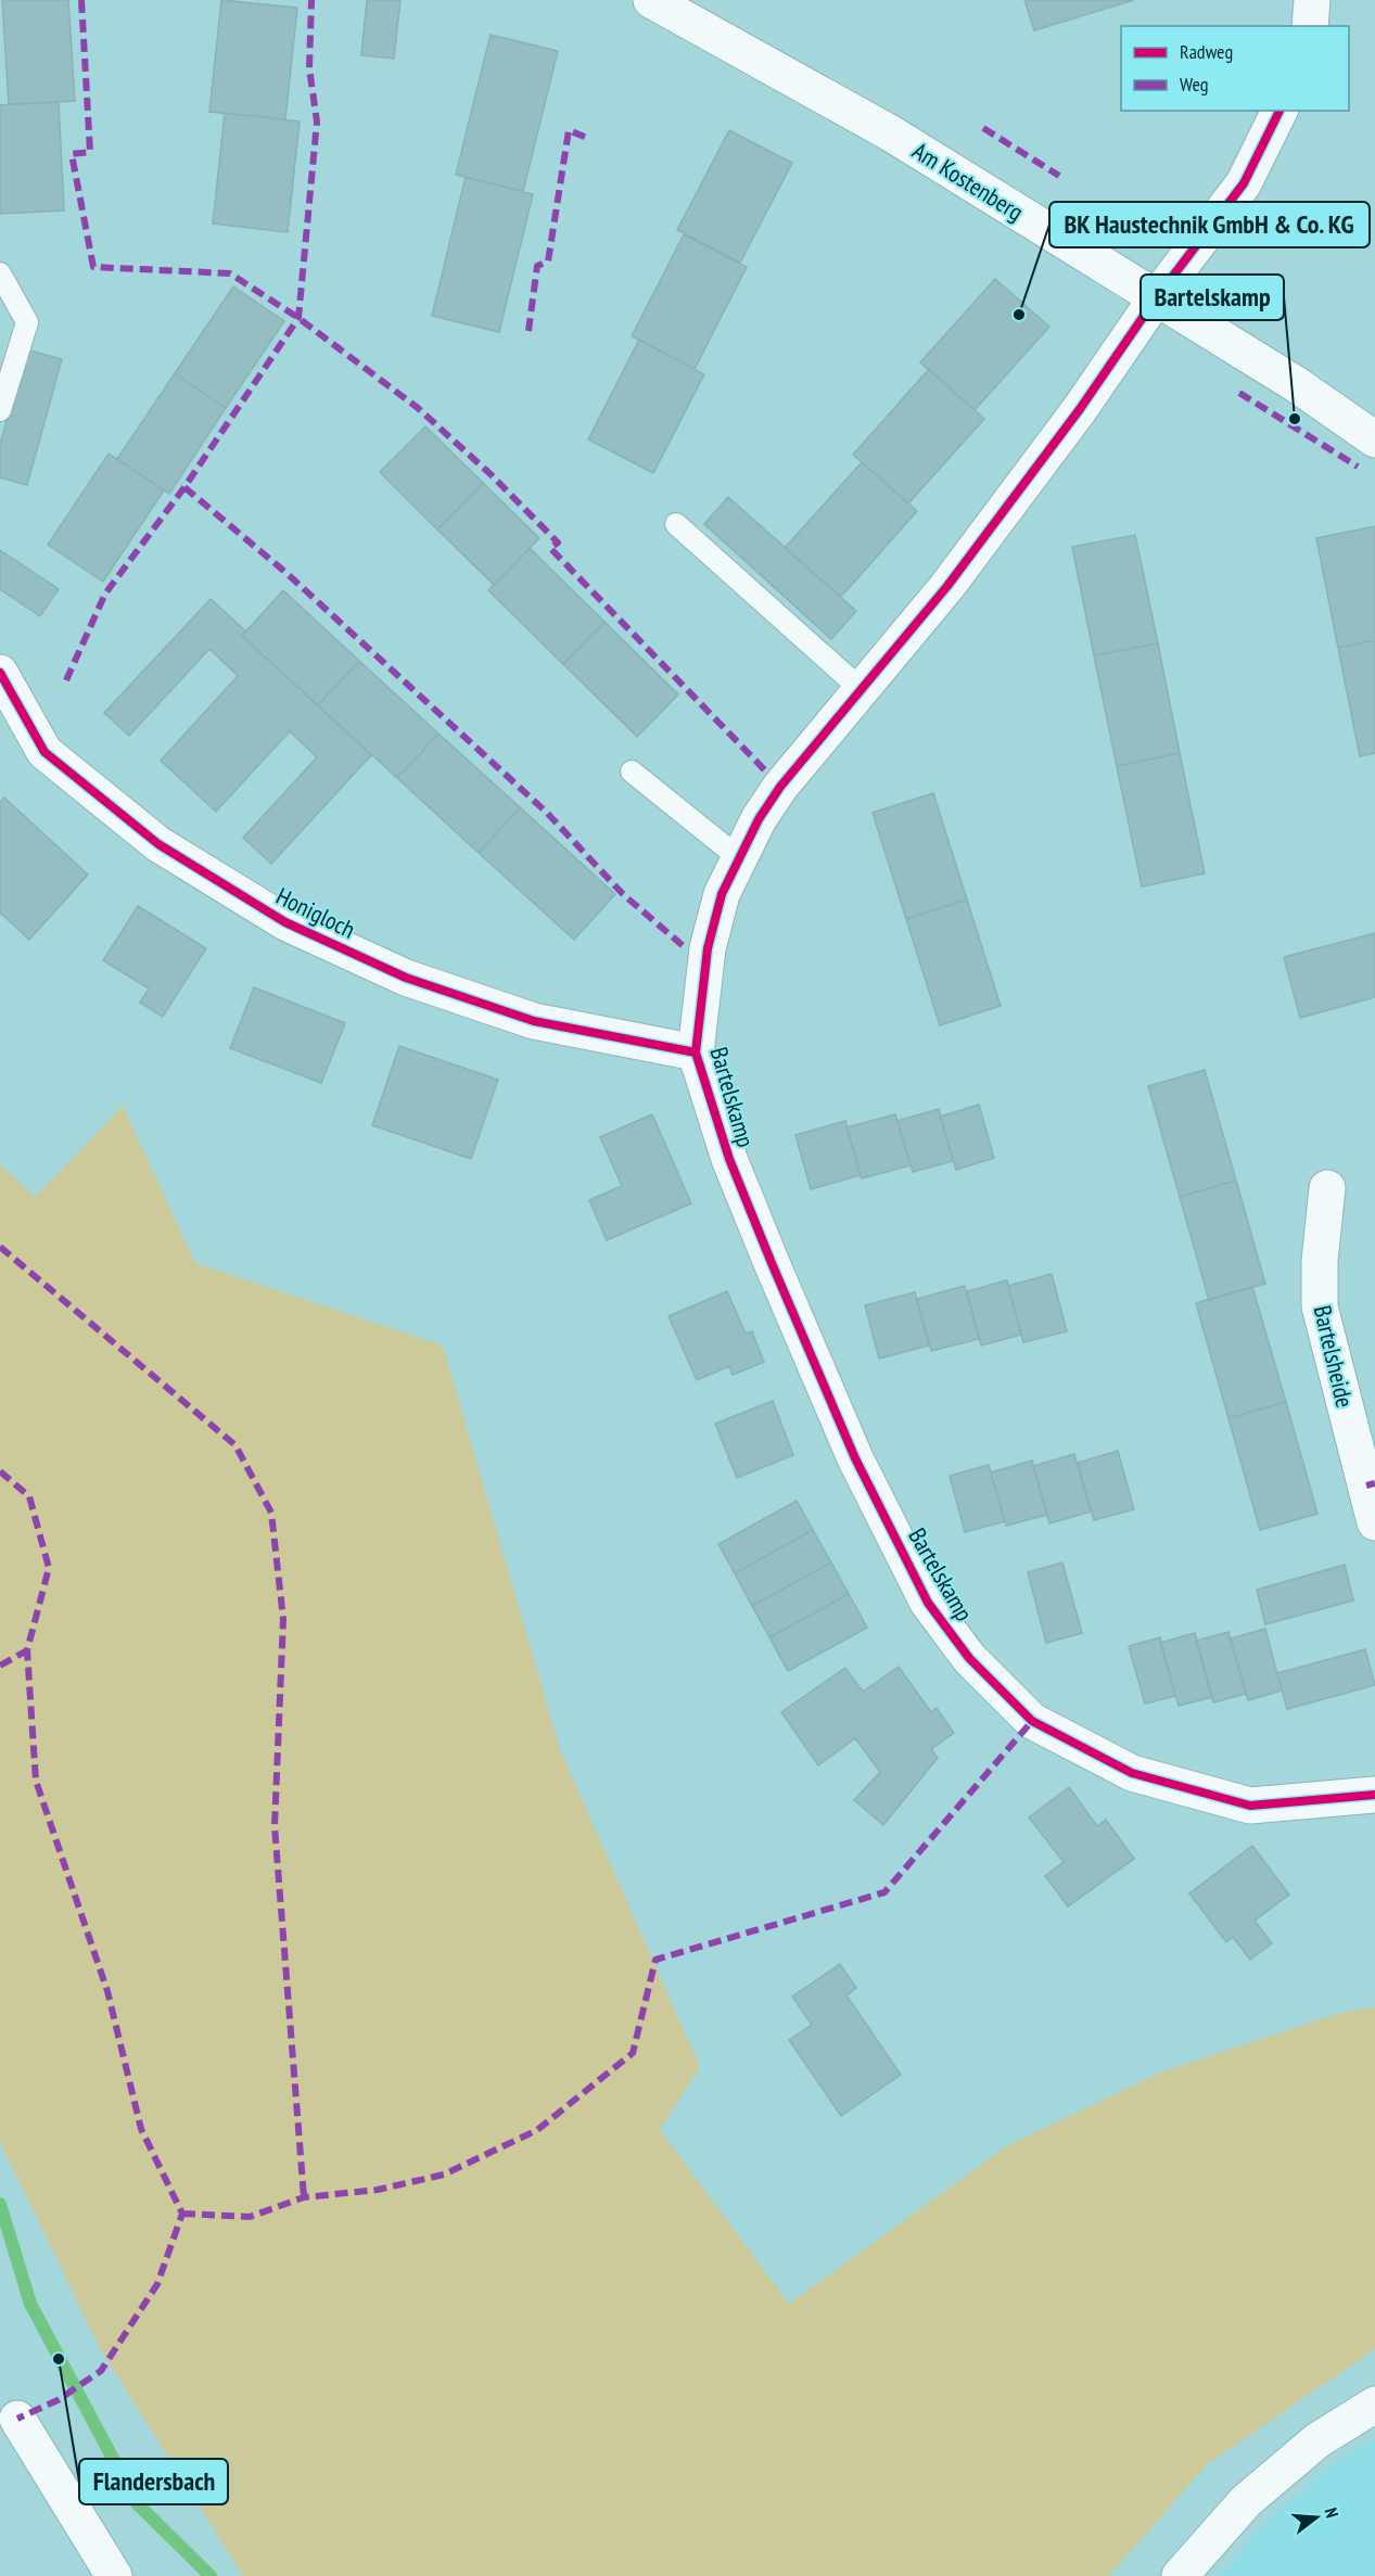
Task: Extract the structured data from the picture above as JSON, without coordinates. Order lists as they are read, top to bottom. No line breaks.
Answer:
{"streets":{"street":["Am Kostenberg","Honigloch","Bartelskamp","Bartelsheide"]},"crossings":[["Am Kostenberg","Bartelskamp"],["Honigloch","Bartelskamp"]],"places":["BK Haustechnik GmbH & Co. KG","Bartelskamp","Flandersbach"],"legend":["Radweg","Weg"],"north":"right"}
